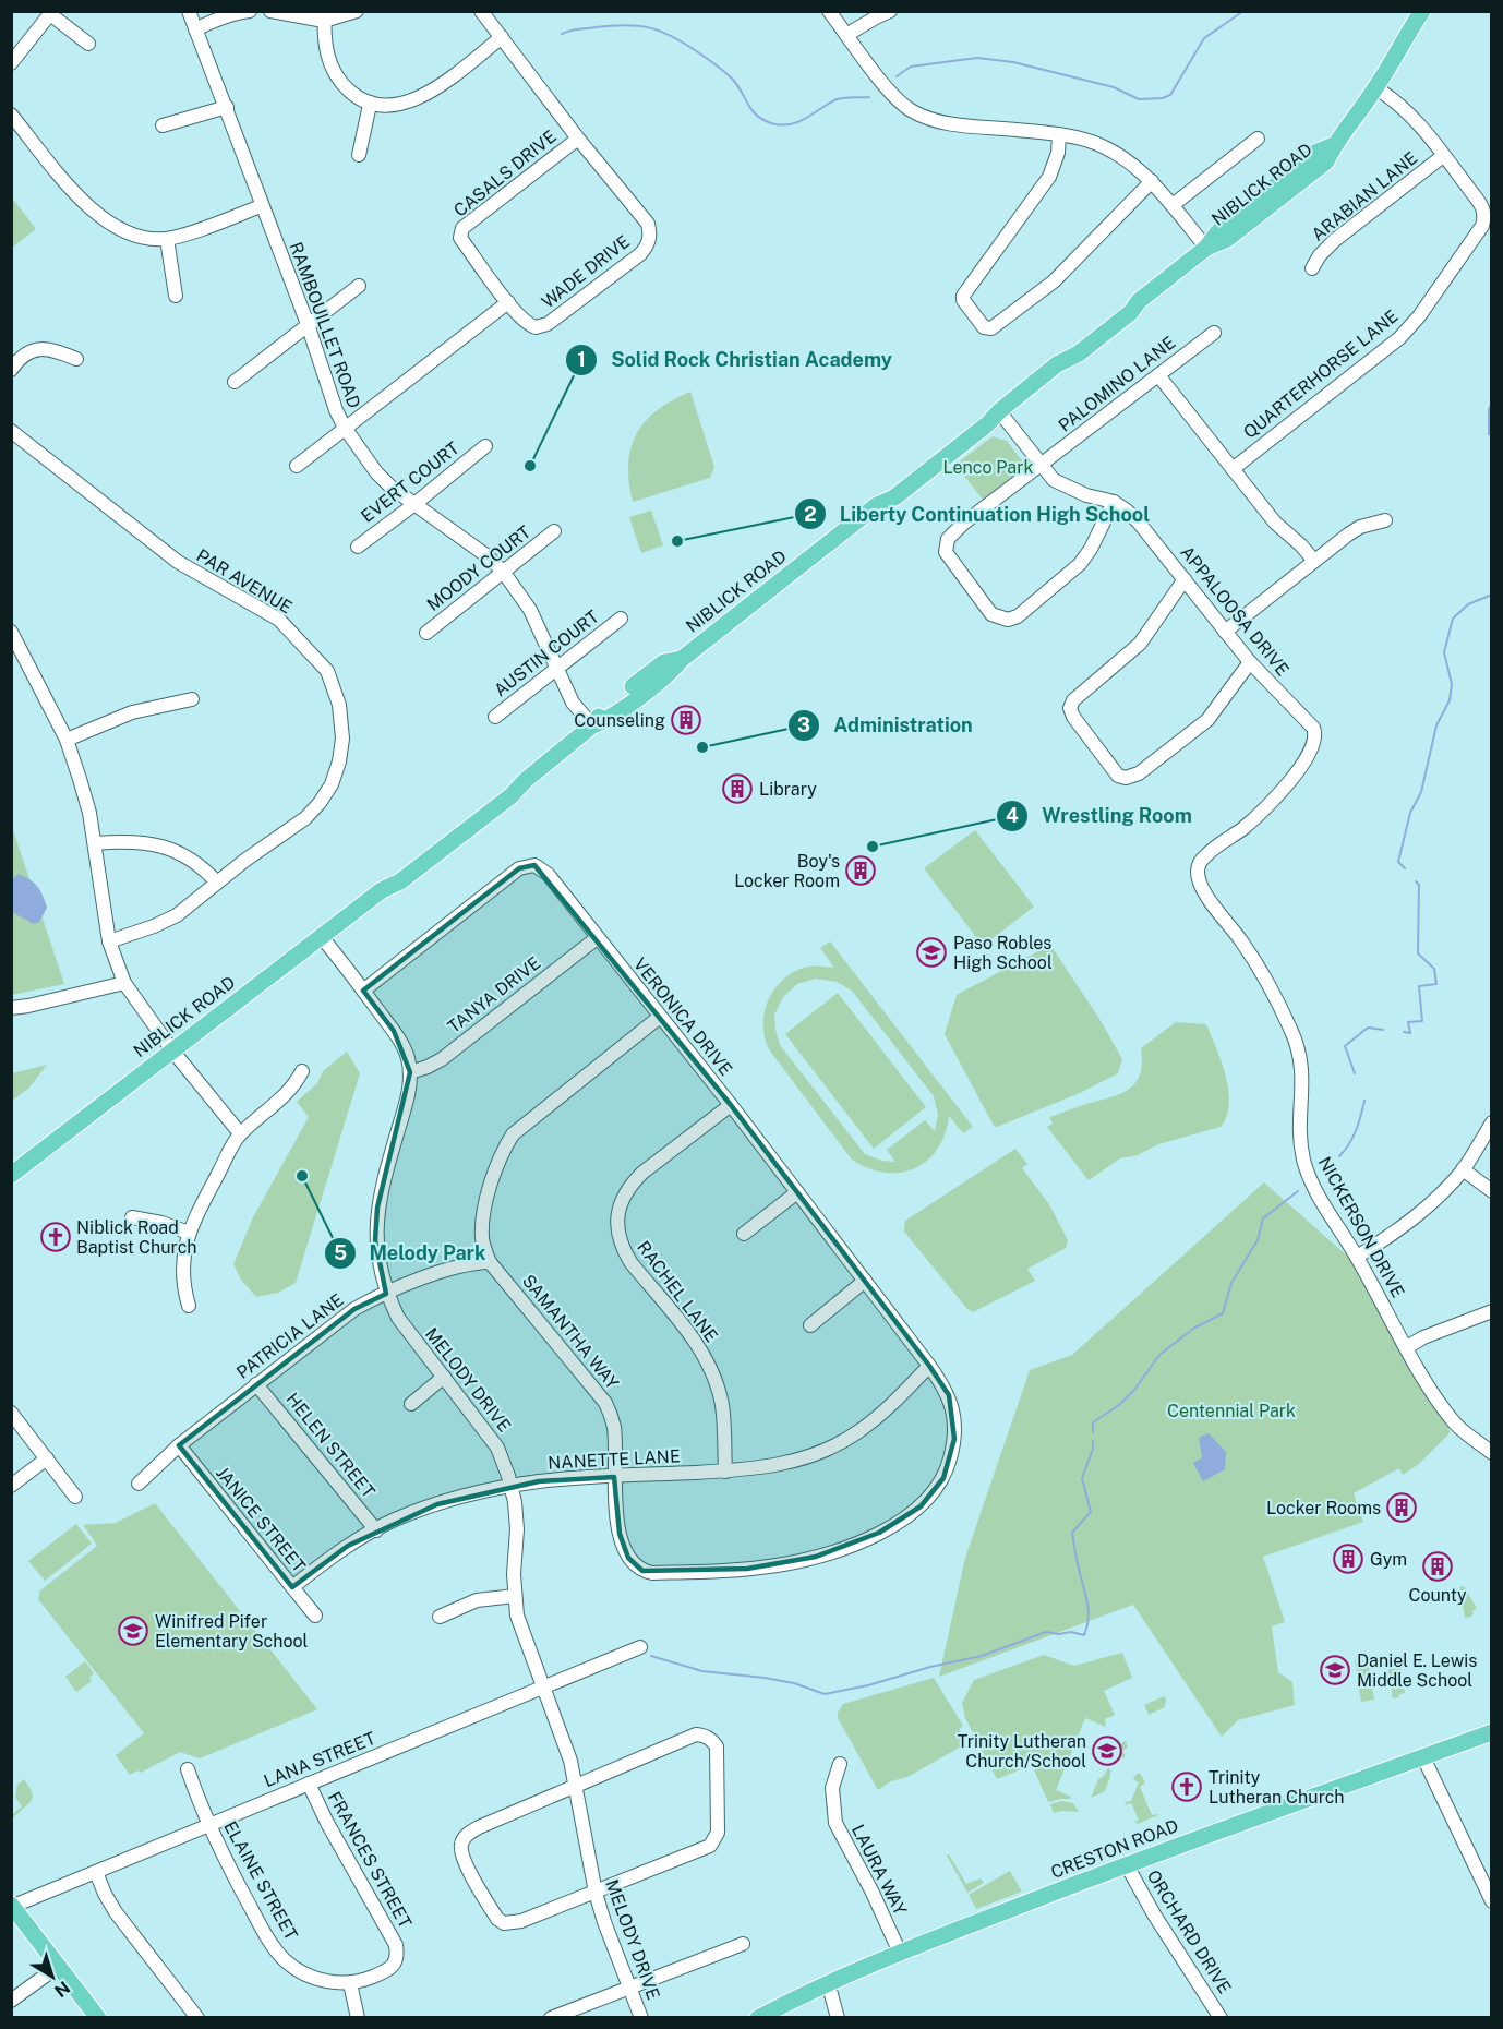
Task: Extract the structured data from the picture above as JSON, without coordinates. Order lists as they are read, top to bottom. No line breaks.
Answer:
{"streets":{"main road":["NIBLICK ROAD","CRESTON ROAD"],"street":["CASALS DRIVE","ARABIAN LANE","WADE DRIVE","RAMBOUILLET ROAD","QUARTERHORSE LANE","PALOMINO LANE","EVERT COURT","MOODY COURT","PAR AVENUE","APPALOOSA DRIVE","AUSTIN COURT","TANYA DRIVE","VERONICA DRIVE","NICKERSON DRIVE","RACHEL LANE","SAMANTHA WAY","PATRICIA LANE","MELODY DRIVE","HELEN STREET","NANETTE LANE","JANICE STREET","LANA STREET","FRANCES STREET","LAURA WAY","ELAINE STREET","ORCHARD DRIVE"]},"crossings":[["CASALS DRIVE","WADE DRIVE"],["NIBLICK ROAD","RAMBOUILLET ROAD"],["NIBLICK ROAD","QUARTERHORSE LANE"],["NIBLICK ROAD","APPALOOSA DRIVE"],["NIBLICK ROAD","MELODY DRIVE"],["ARABIAN LANE","QUARTERHORSE LANE"],["RAMBOUILLET ROAD","EVERT COURT"],["RAMBOUILLET ROAD","MOODY COURT"],["RAMBOUILLET ROAD","AUSTIN COURT"],["PALOMINO LANE","APPALOOSA DRIVE"],["APPALOOSA DRIVE","NICKERSON DRIVE"],["TANYA DRIVE","VERONICA DRIVE"],["TANYA DRIVE","MELODY DRIVE"],["VERONICA DRIVE","RACHEL LANE"],["VERONICA DRIVE","SAMANTHA WAY"],["VERONICA DRIVE","MELODY DRIVE"],["VERONICA DRIVE","NANETTE LANE"],["RACHEL LANE","NANETTE LANE"],["SAMANTHA WAY","PATRICIA LANE"],["SAMANTHA WAY","NANETTE LANE"],["PATRICIA LANE","MELODY DRIVE"],["PATRICIA LANE","HELEN STREET"],["PATRICIA LANE","JANICE STREET"],["MELODY DRIVE","NANETTE LANE"],["MELODY DRIVE","LANA STREET"],["HELEN STREET","NANETTE LANE"],["NANETTE LANE","JANICE STREET"],["LANA STREET","FRANCES STREET"],["LANA STREET","ELAINE STREET"],["CRESTON ROAD","LAURA WAY"],["CRESTON ROAD","ORCHARD DRIVE"],["FRANCES STREET","ELAINE STREET"]],"parks":["Lenco Park","Centennial Park"],"places":{"other":["Solid Rock Christian Academy","Liberty Continuation High School","Administration","Wrestling Room","Melody Park"],"building":["Counseling","Library","Boy's Locker Room","Locker Rooms","Gym","County"],"school or university":["Paso Robles High School","Winifred Pifer Elementary School","Daniel E. Lewis Middle School","Trinity Lutheran Church/School"],"church":["Niblick Road Baptist Church","Trinity Lutheran Church"]},"north":"bottom right"}
